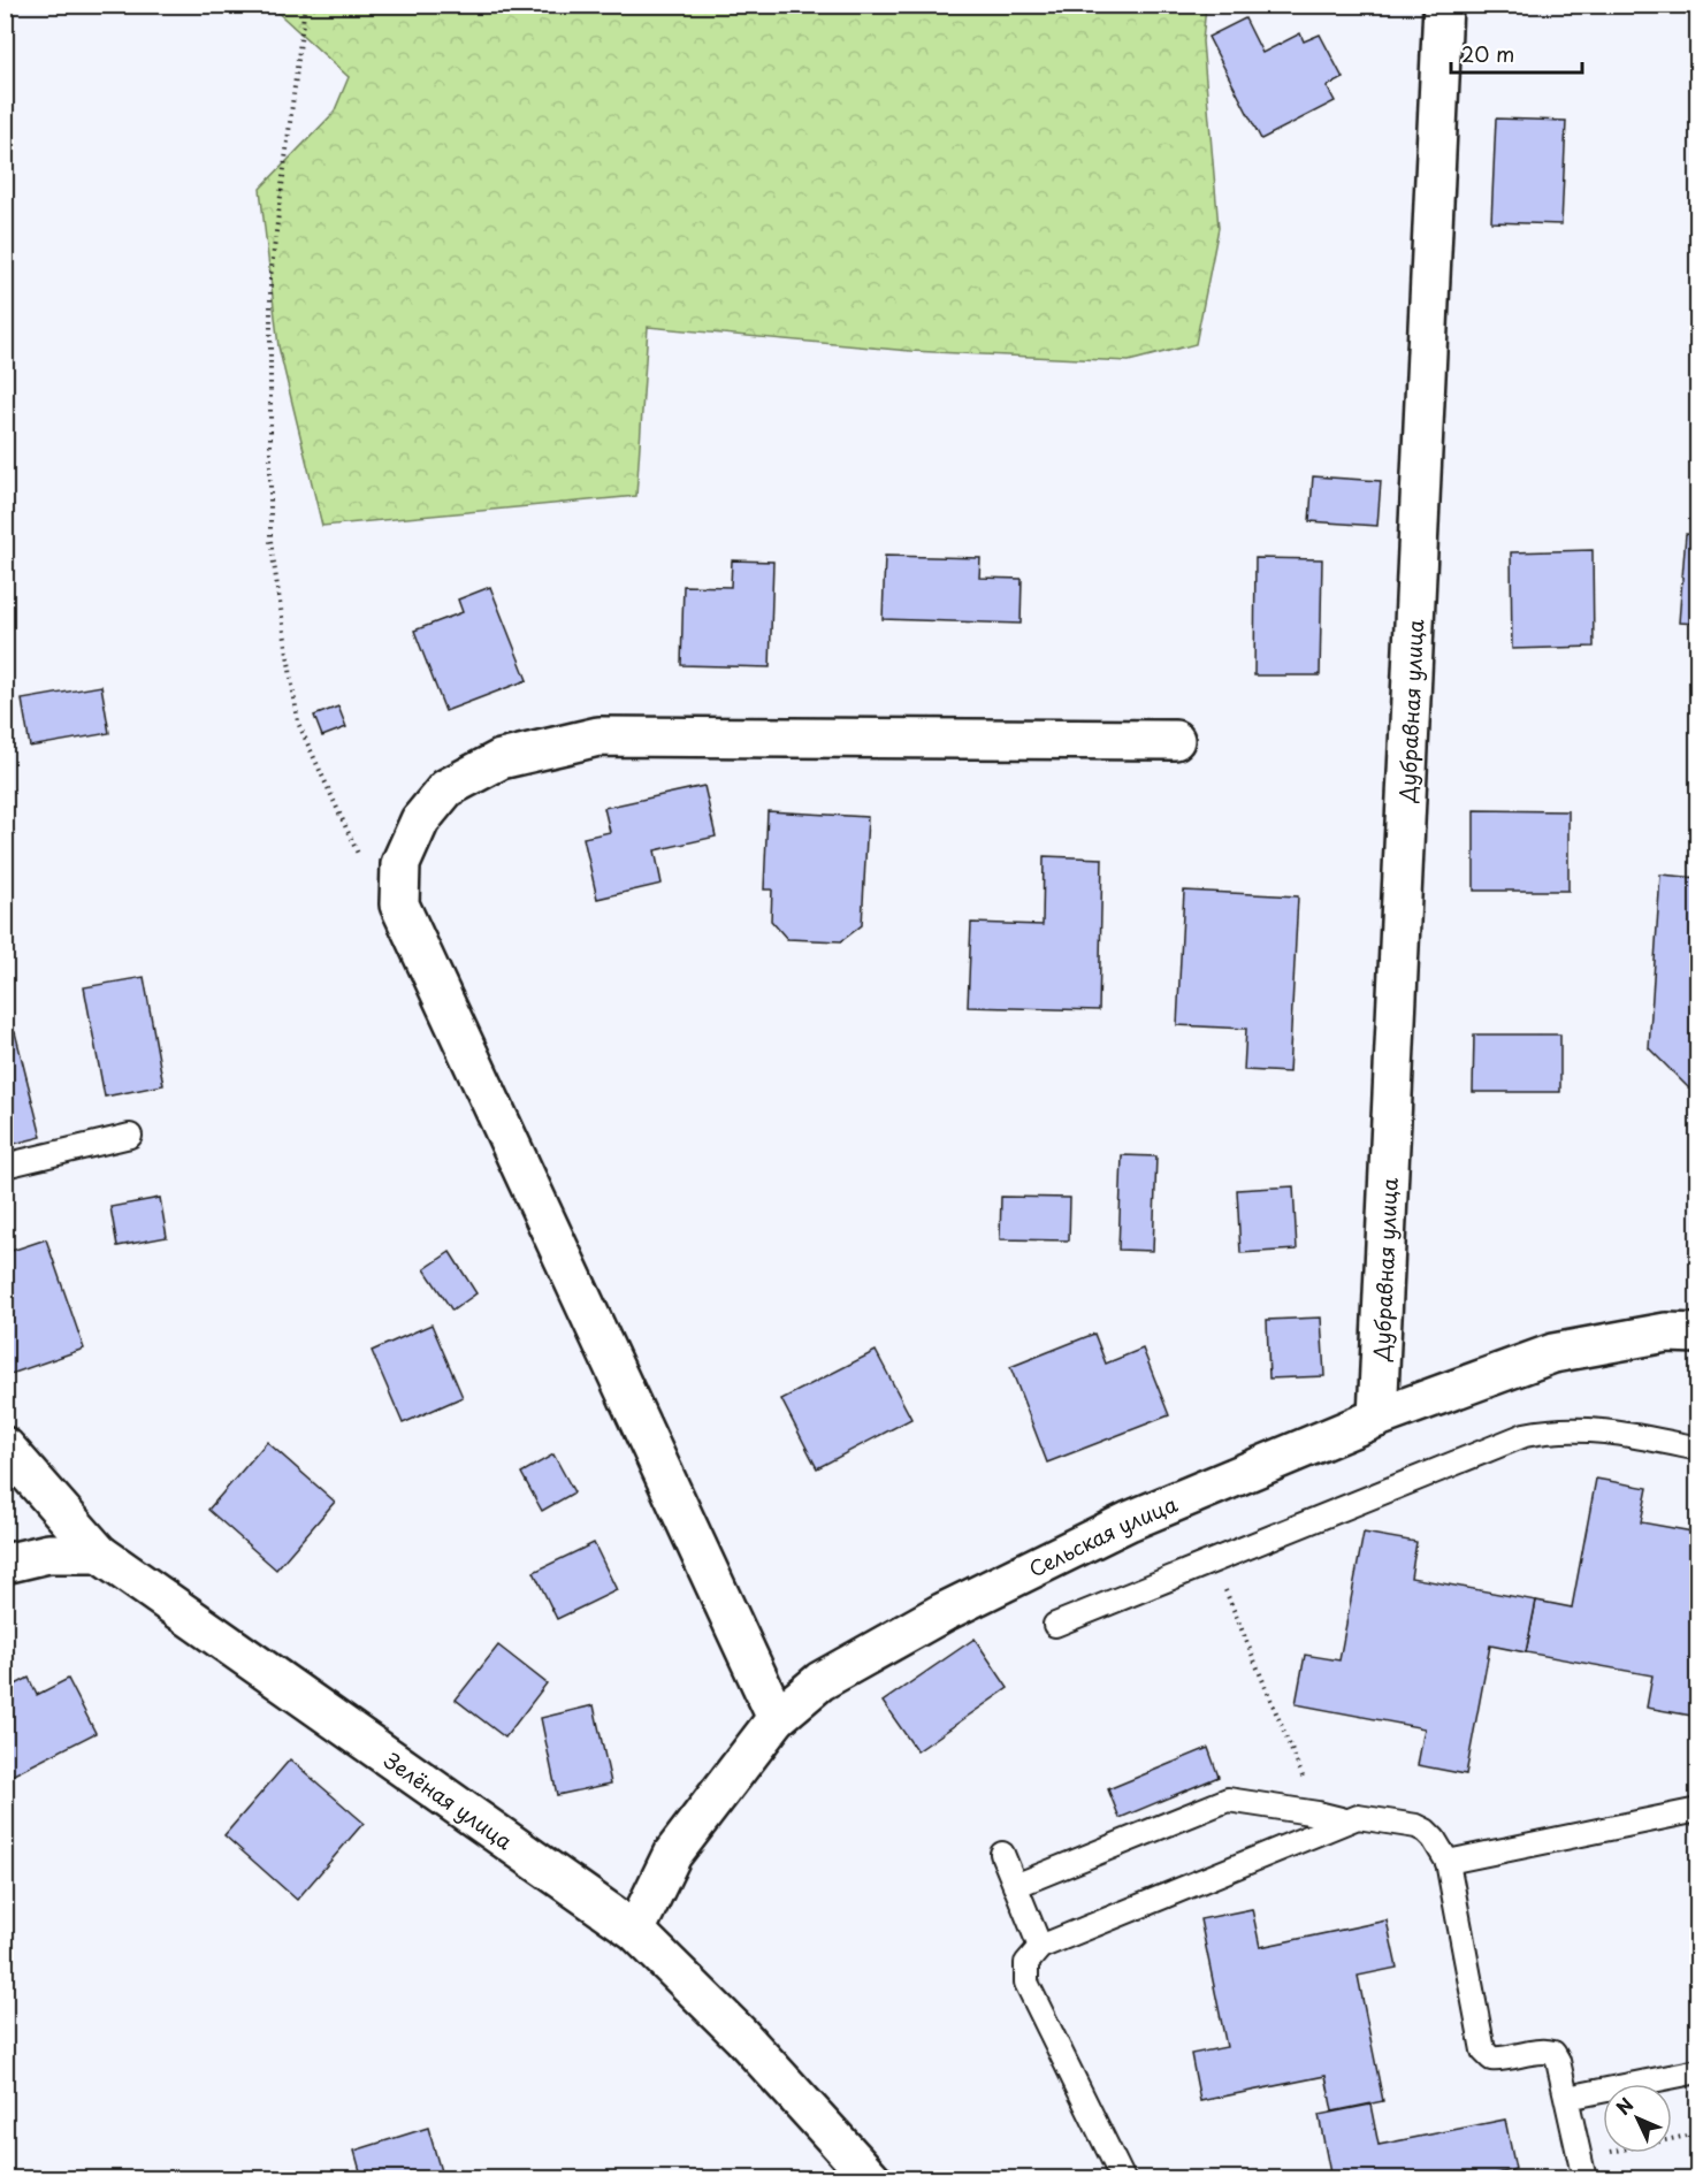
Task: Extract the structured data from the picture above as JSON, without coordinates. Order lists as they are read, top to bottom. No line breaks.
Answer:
{"streets":{"street":["Дубравная улица","Сельская улица","Зелёная улица"]},"crossings":[["Дубравная улица","Сельская улица"],["Сельская улица","Зелёная улица"]],"scale_bar":"20 m","north":"top left"}
